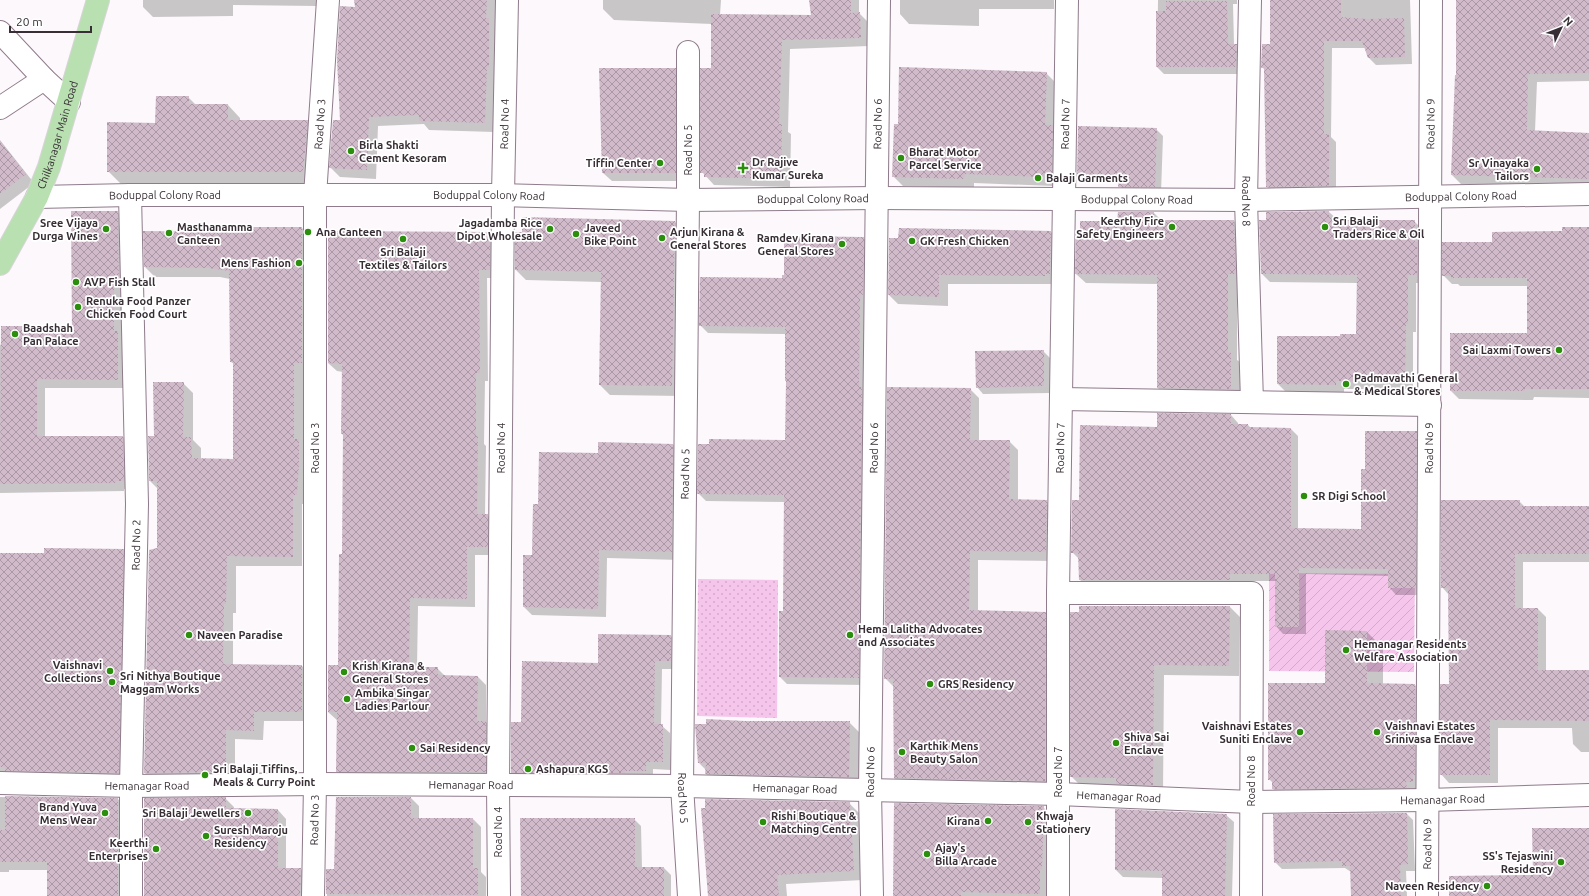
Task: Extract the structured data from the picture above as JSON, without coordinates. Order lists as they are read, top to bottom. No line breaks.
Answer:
{"streets":{"main road":["Chilkanagar Main Road"],"street":["Road No 3","Road No 4","Road No 6","Road No 7","Road No 9","Road No 5","Boduppal Colony Road","Road No 8","Road No 2","Hemanagar Road"]},"crossings":[["Road No 3","Boduppal Colony Road"],["Road No 3","Hemanagar Road"],["Road No 4","Boduppal Colony Road"],["Road No 4","Hemanagar Road"],["Road No 6","Boduppal Colony Road"],["Road No 6","Hemanagar Road"],["Road No 7","Boduppal Colony Road"],["Road No 7","Road No 8"],["Road No 7","Hemanagar Road"],["Road No 9","Boduppal Colony Road"],["Road No 9","Hemanagar Road"],["Chilkanagar Main Road","Boduppal Colony Road"],["Road No 5","Boduppal Colony Road"],["Road No 5","Hemanagar Road"],["Boduppal Colony Road","Road No 8"],["Boduppal Colony Road","Road No 2"],["Road No 8","Hemanagar Road"],["Road No 2","Hemanagar Road"]],"places":{"other":["Birla Shakti Cement Kesoram","Bharat Motor Parcel Service","Tiffin Center","Sr Vinayaka Tailors","Balaji Garments","Keerthy Fire Safety Engineers","Sri Balaji Traders Rice & Oil","Sree Vijaya Durga Wines","Jagadamba Rice Dipot Wholesale","Ana Canteen","Masthanamma Canteen","Javeed Bike Point","Arjun Kirana & General Stores","Sri Balaji Textiles & Tailors","GK Fresh Chicken","Ramdev Kirana General Stores","Mens Fashion","AVP Fish Stall","Renuka Food Panzer Chicken Food Court","Baadshah Pan Palace","Sai Laxmi Towers","Padmavathi General & Medical Stores","SR Digi School","Naveen Paradise","Hema Lalitha Advocates and Associates","Hemanagar Residents Welfare Association","Vaishnavi Collections","Krish Kirana & General Stores","Sri Nithya Boutique Maggam Works","GRS Residency","Ambika Singar Ladies Parlour","Vaishnavi Estates Suniti Enclave","Vaishnavi Estates Srinivasa Enclave","Shiva Sai Enclave","Sai Residency","Karthik Mens Beauty Salon","Ashapura KGS","Sri Balaji Tiffins, Meals & Curry Point","Brand Yuva Mens Wear","Sri Balaji Jewellers","Kirana","Rishi Boutique & Matching Centre","Khwaja Stationery","Suresh Maroju Residency","Keerthi Enterprises","Ajay's Billa Arcade","SS's Tejaswini Residency","Naveen Residency"],"health":["Dr Rajive Kumar Sureka"]},"scale_bar":"20 m","north":"top right"}
